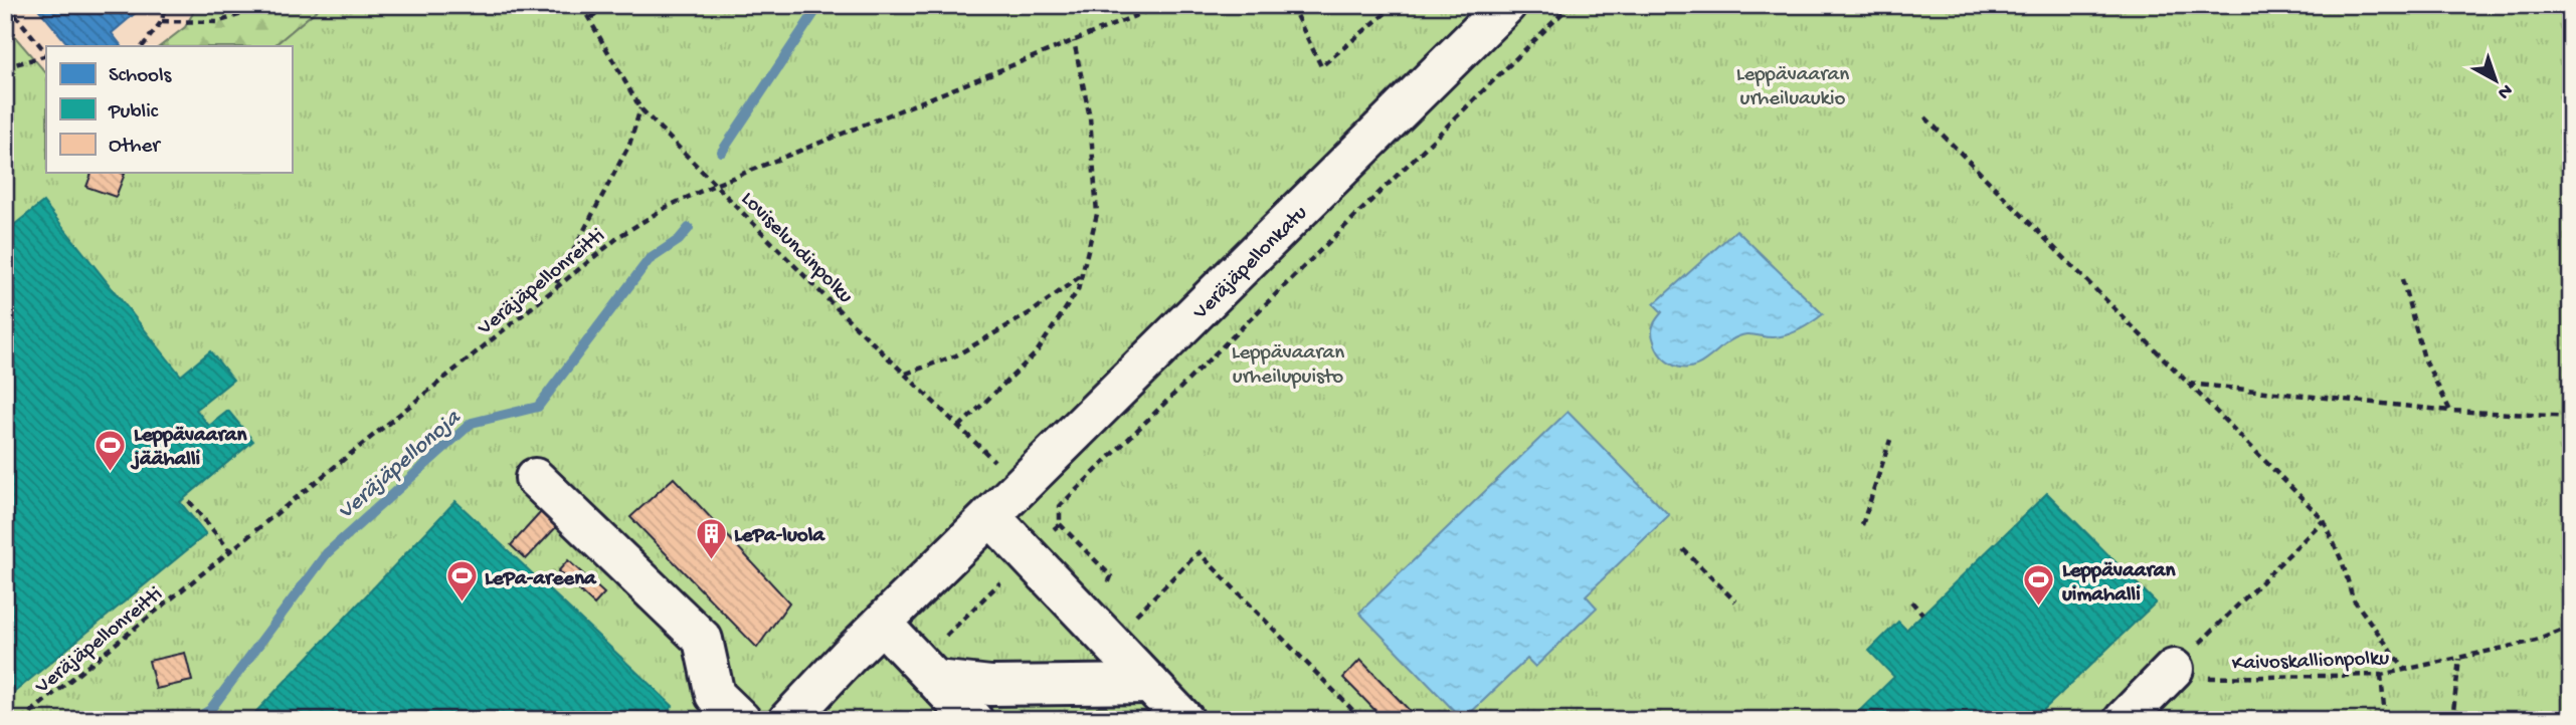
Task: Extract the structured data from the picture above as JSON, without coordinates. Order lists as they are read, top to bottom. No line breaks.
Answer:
{"streets":{"street":["Veräjäpellonkatu"],"path":["Loviselundinpolku","Veräjäpellonreitti","Kaivoskallionpolku"]},"crossings":[["Loviselundinpolku","Veräjäpellonreitti"]],"water":["Veräjäpellonoja"],"parks":["Leppävaaran urheiluaukio","Leppävaaran urheilupuisto"],"places":{"sports":["Leppävaaran jäähalli","LePa-areena","Leppävaaran uimahalli"],"building":["LePa-luola"]},"legend":["Schools","Public","Other"],"north":"bottom right"}
